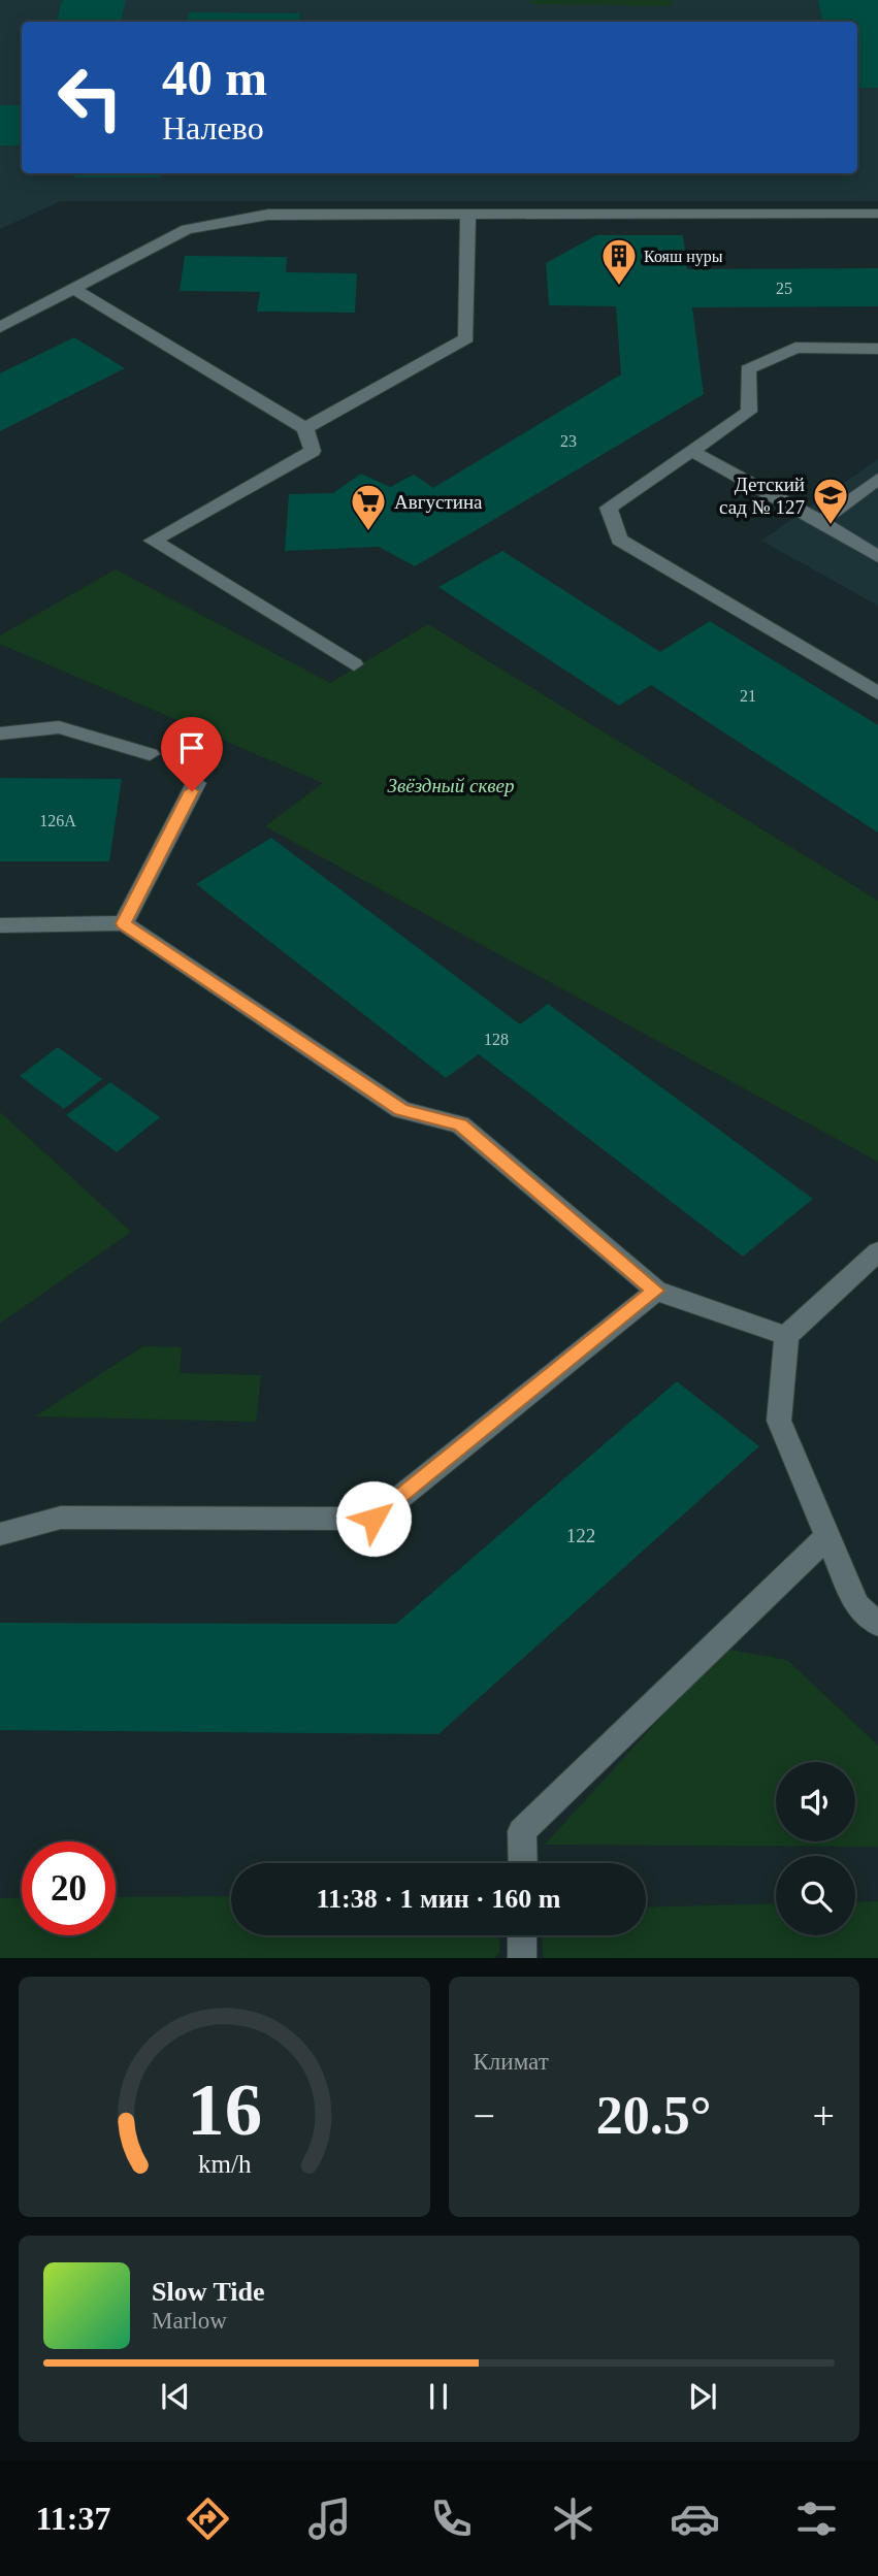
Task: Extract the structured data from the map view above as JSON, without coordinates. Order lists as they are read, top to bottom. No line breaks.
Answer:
{"parks":["Звёздный сквер"],"places":{"building":["Кояш нуры"],"school or university":["Детский сад № 127"],"supermarket":["Августина"]},"house_numbers":["25","23","21","126А","128","122"],"page":{"turn":["40 m","Налево"],"limit":"20","trip":"11:38 · 1 мин · 160 m","tile":"Климат","heat":["−","20.5°","+"],"song":["Slow Tide","Marlow"],"tabs":"11:37","gauge":["16","km/h"]}}
